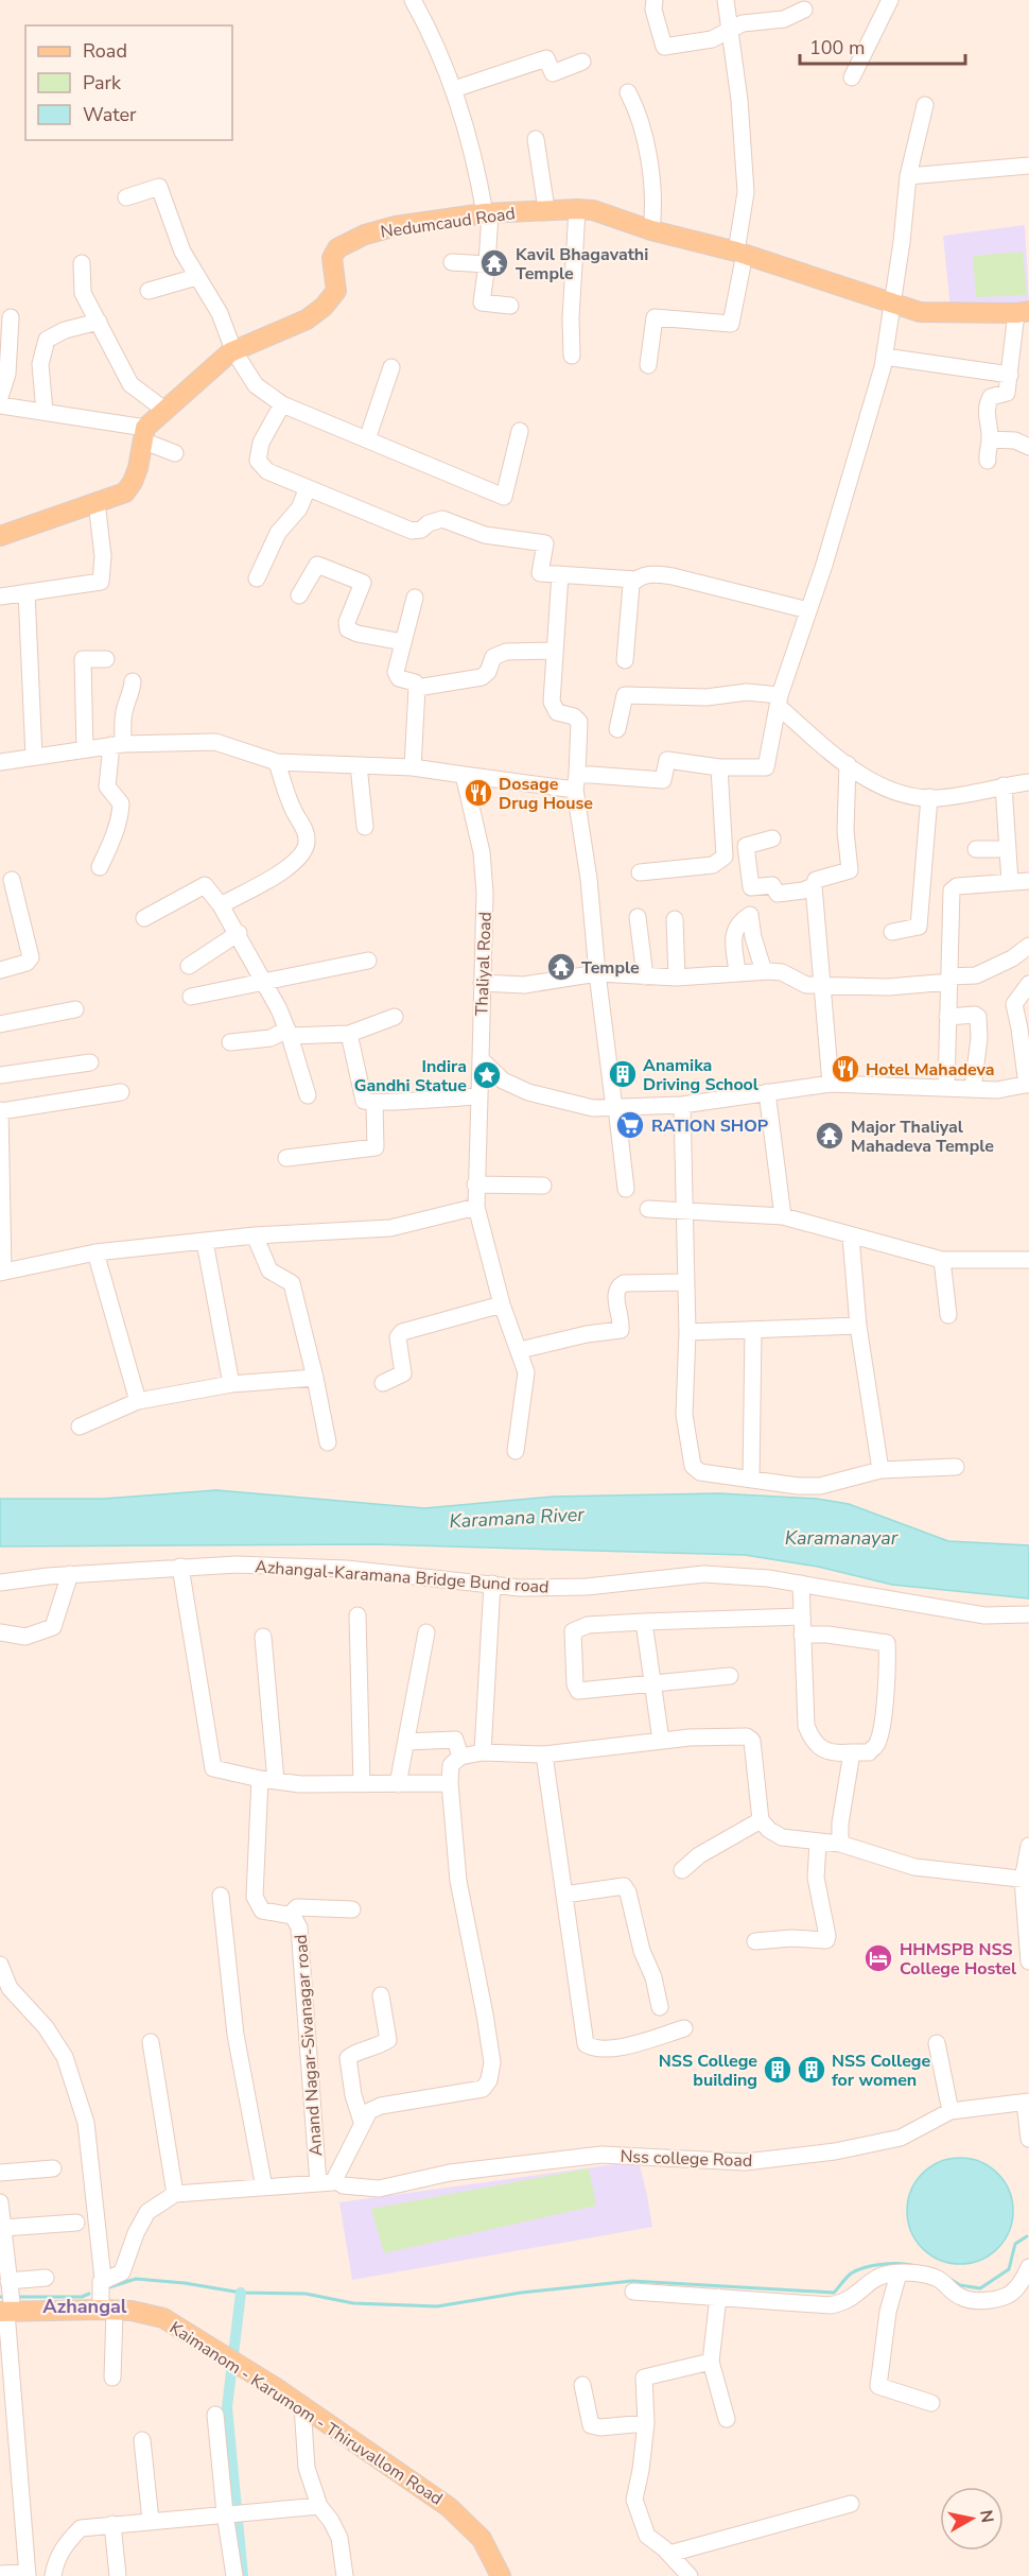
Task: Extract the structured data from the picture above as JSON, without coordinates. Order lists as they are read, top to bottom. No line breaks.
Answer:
{"streets":{"main road":["Nedumcaud Road","Kaimanom - Karumom - Thiruvallom Road"],"street":["Thaliyal Road","Azhangal-Karamana Bridge Bund road","Anand Nagar-Sivanagar road","Nss college Road"]},"districts":["Azhangal"],"water":["Karamana River","Karamanayar"],"places":{"temple":["Kavil Bhagavathi Temple","Temple","Major Thaliyal Mahadeva Temple"],"restaurant":["Dosage Drug House","Hotel Mahadeva"],"building":["Anamika Driving School","NSS College building","NSS College for women"],"place":["Indira Gandhi Statue"],"supermarket":["RATION SHOP"],"hotel":["HHMSPB NSS College Hostel"]},"legend":["Road","Park","Water"],"scale_bar":"100 m","north":"right"}
